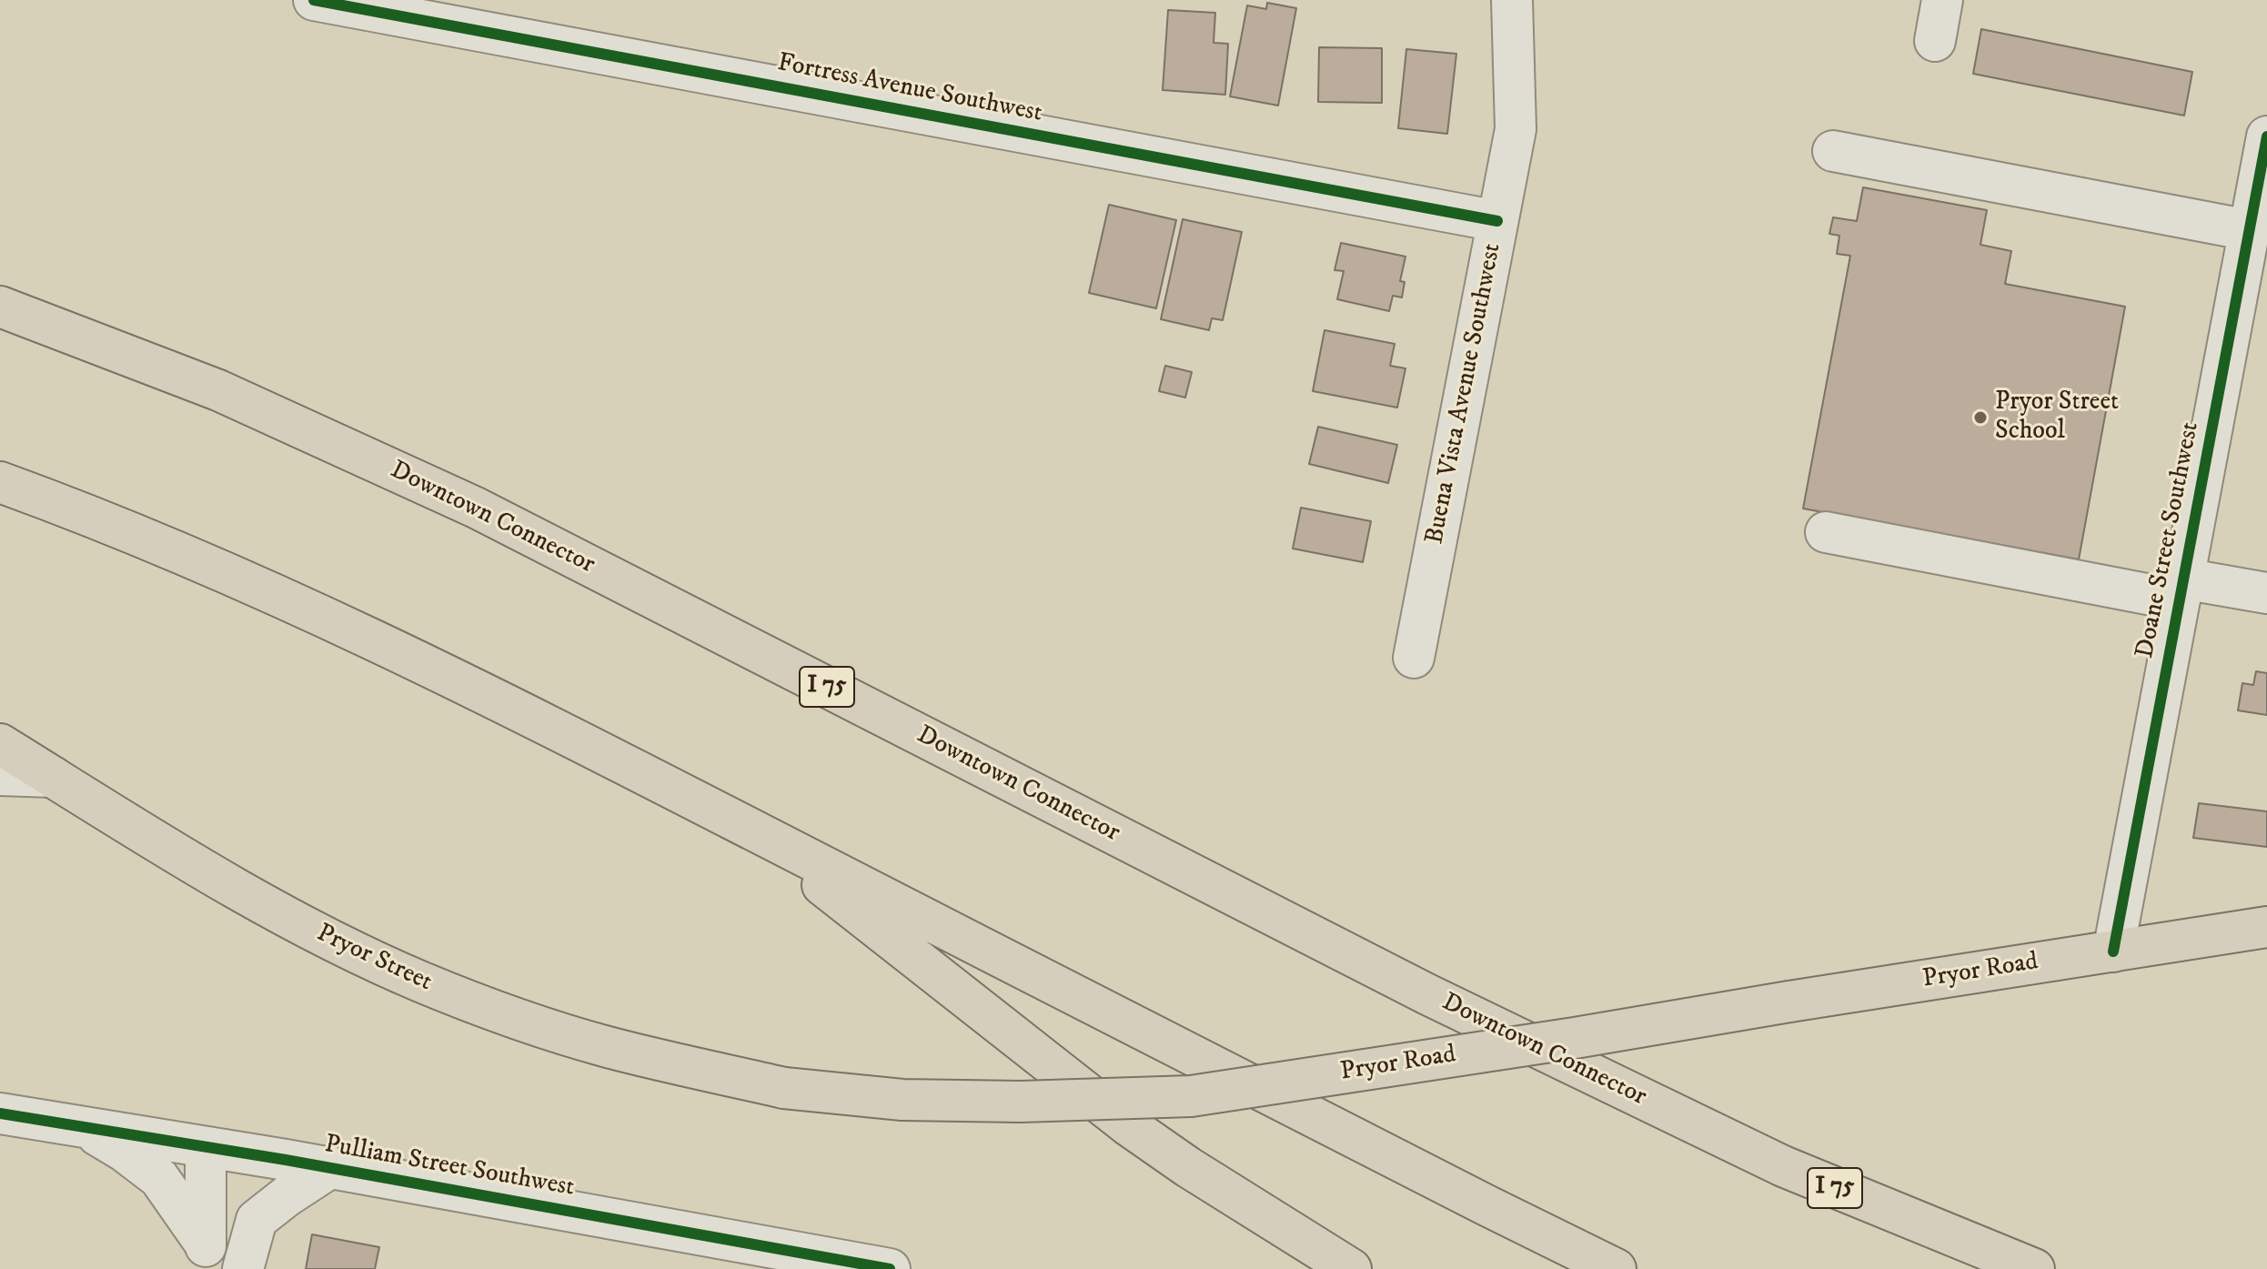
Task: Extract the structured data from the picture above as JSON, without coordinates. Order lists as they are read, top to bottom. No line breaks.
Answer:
{"streets":{"main road":["Downtown Connector","I 75","Pryor Street","Pryor Road"],"street":["Fortress Avenue Southwest","Buena Vista Avenue Southwest","Doane Street Southwest","Pulliam Street Southwest"]},"crossings":[["Fortress Avenue Southwest","Buena Vista Avenue Southwest"],["Doane Street Southwest","Pryor Road"],["Pryor Street","Pryor Road"]],"places":["Pryor Street School"]}
